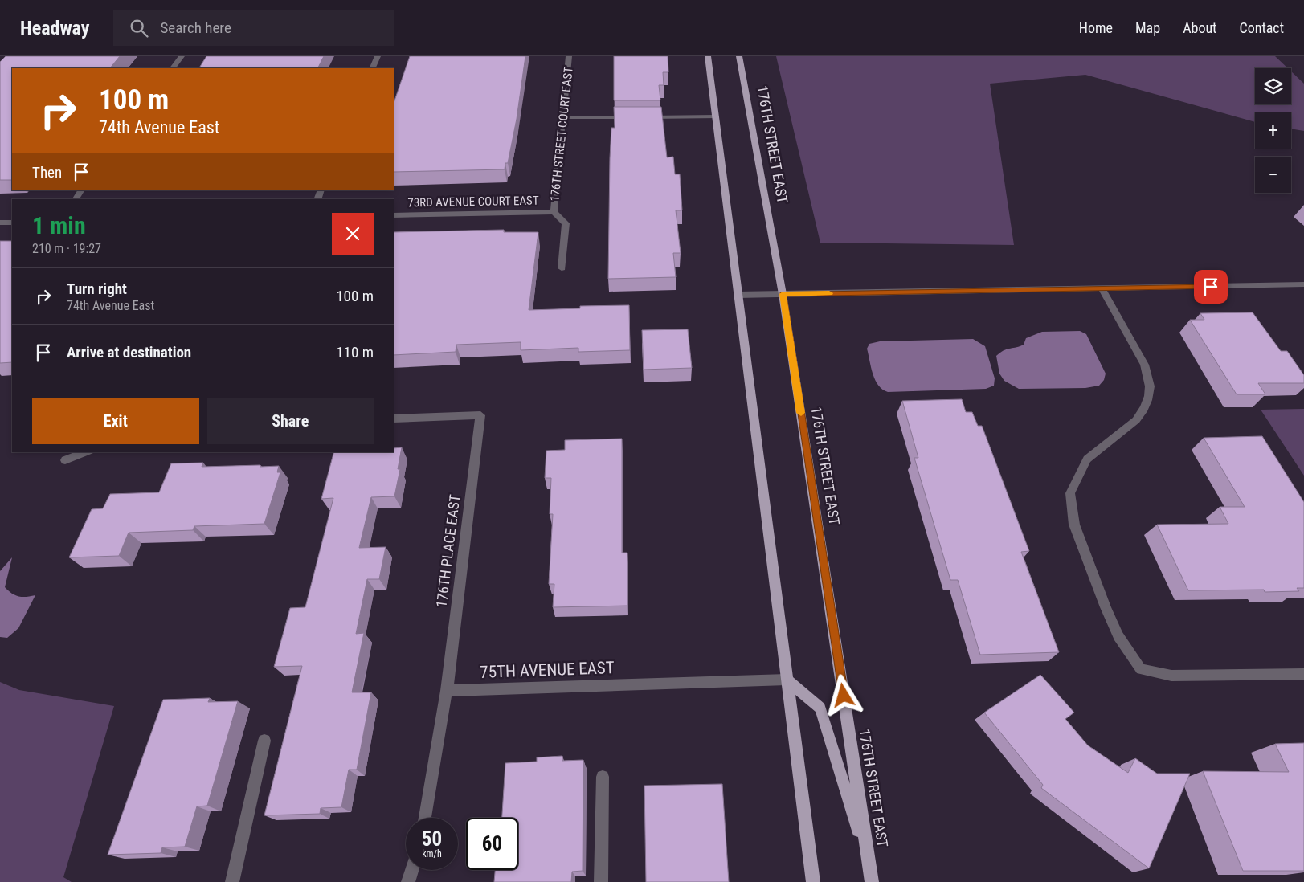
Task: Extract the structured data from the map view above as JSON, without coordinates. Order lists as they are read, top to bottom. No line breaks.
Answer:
{"streets":{"main road":["176TH STREET EAST"],"street":["176TH STREET COURT EAST","73RD AVENUE COURT EAST","176TH PLACE EAST","75TH AVENUE EAST"]},"crossings":[["176TH STREET COURT EAST","73RD AVENUE COURT EAST"],["176TH PLACE EAST","75TH AVENUE EAST"]],"page":{"header":"Headway","search":"Search here","nav":["Home","Map","About","Contact"],"map_buttons":["+","−"],"turn":["100 m","74th Avenue East"],"then":"Then","heading":["1 min","210 m · 19:27"],"list":[{"name":"Turn right","note":"74th Avenue East","value":"100 m"},{"name":"Arrive at destination","value":"110 m"}],"buttons":["Exit","Share"],"speed":"50 km/h","limit":"60"}}
